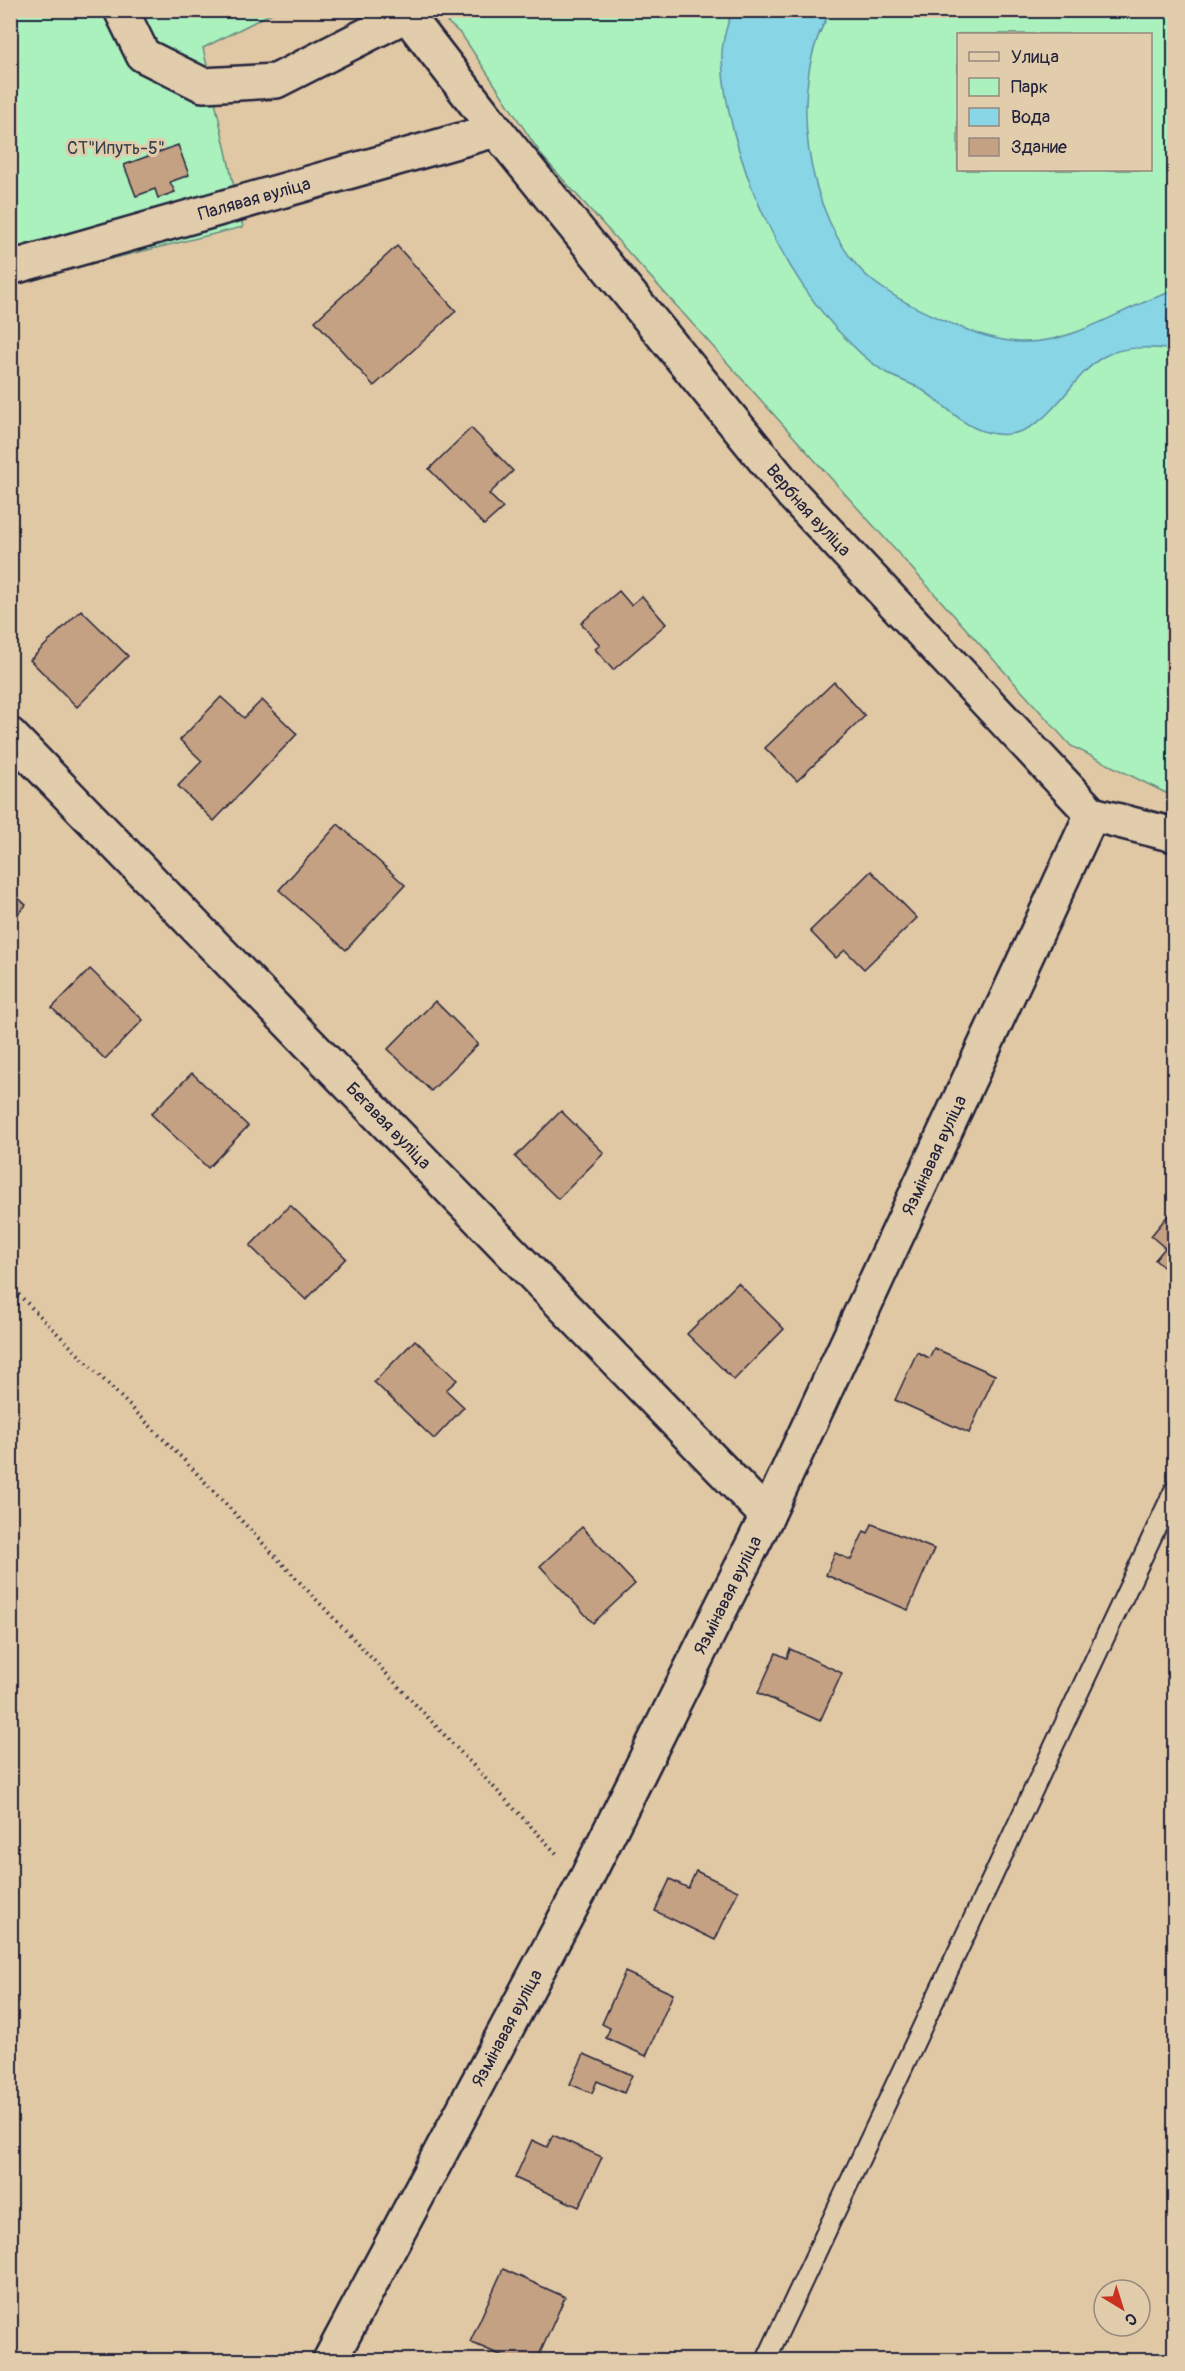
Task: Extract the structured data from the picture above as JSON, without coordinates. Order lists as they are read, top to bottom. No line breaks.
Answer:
{"streets":{"street":["Палявая вуліца","Вербная вуліца","Бегавая вуліца","Язмінавая вуліца"]},"crossings":[["Палявая вуліца","Вербная вуліца"],["Вербная вуліца","Язмінавая вуліца"],["Бегавая вуліца","Язмінавая вуліца"]],"parks":["СТ\"Ипуть-5\""],"legend":["Улица","Парк","Вода","Здание"],"north":"bottom right"}
